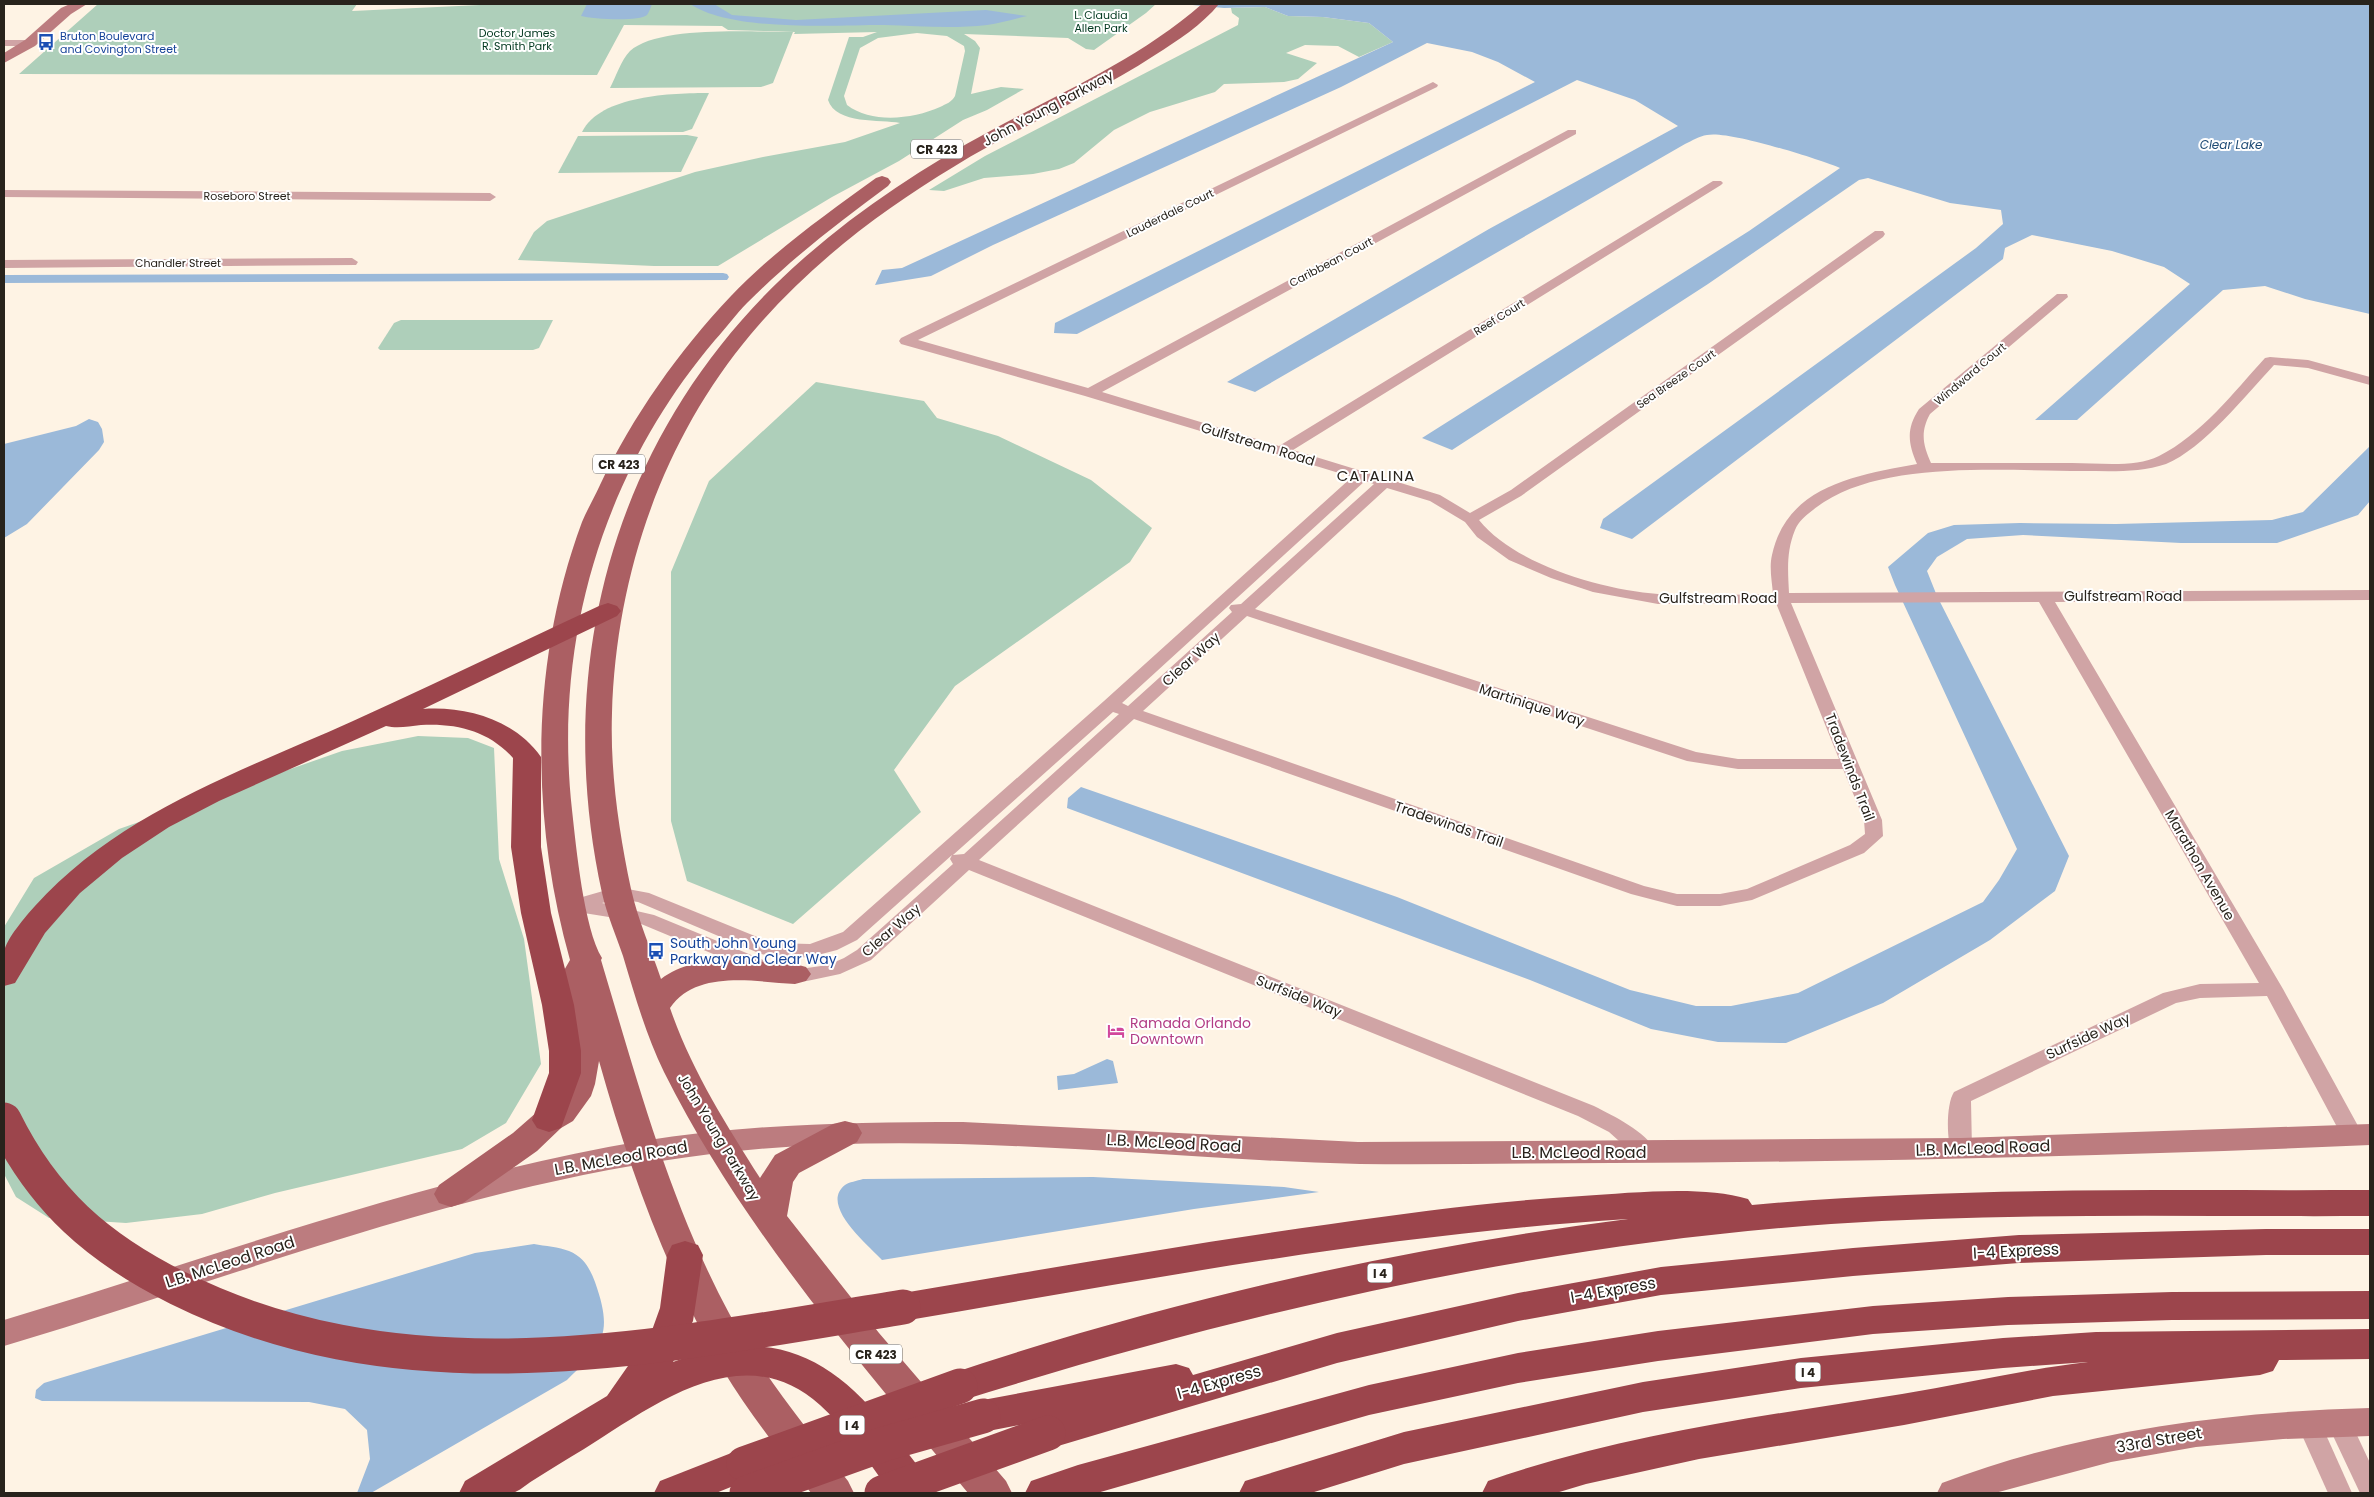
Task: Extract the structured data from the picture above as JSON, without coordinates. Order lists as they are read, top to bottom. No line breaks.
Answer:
{"streets":{"highway":["I-4 Express","I 4"],"main road":["John Young Parkway","CR 423"],"street":["Roseboro Street","Lauderdale Court","Caribbean Court","Chandler Street","Reef Court","Windward Court","Sea Breeze Court","Gulfstream Road","Clear Way","Martinique Way","Tradewinds Trail","Marathon Avenue","Surfside Way","L.B. McLeod Road","33rd Street"]},"crossings":[["John Young Parkway","Clear Way"],["John Young Parkway","L.B. McLeod Road"],["CR 423","Clear Way"],["CR 423","L.B. McLeod Road"],["Lauderdale Court","Gulfstream Road"],["Caribbean Court","Gulfstream Road"],["Reef Court","Gulfstream Road"],["Windward Court","Tradewinds Trail"],["Sea Breeze Court","Gulfstream Road"],["Gulfstream Road","Clear Way"],["Gulfstream Road","Tradewinds Trail"],["Gulfstream Road","Marathon Avenue"],["Clear Way","Martinique Way"],["Clear Way","Tradewinds Trail"],["Clear Way","Surfside Way"],["Martinique Way","Tradewinds Trail"],["Marathon Avenue","Surfside Way"],["Marathon Avenue","L.B. McLeod Road"],["Surfside Way","L.B. McLeod Road"]],"districts":["CATALINA"],"water":["Clear Lake"],"parks":["L. Claudia Allen Park","Doctor James R. Smith Park"],"places":{"bus stop":["Bruton Boulevard and Covington Street","South John Young Parkway and Clear Way"],"hotel":["Ramada Orlando Downtown"]}}
